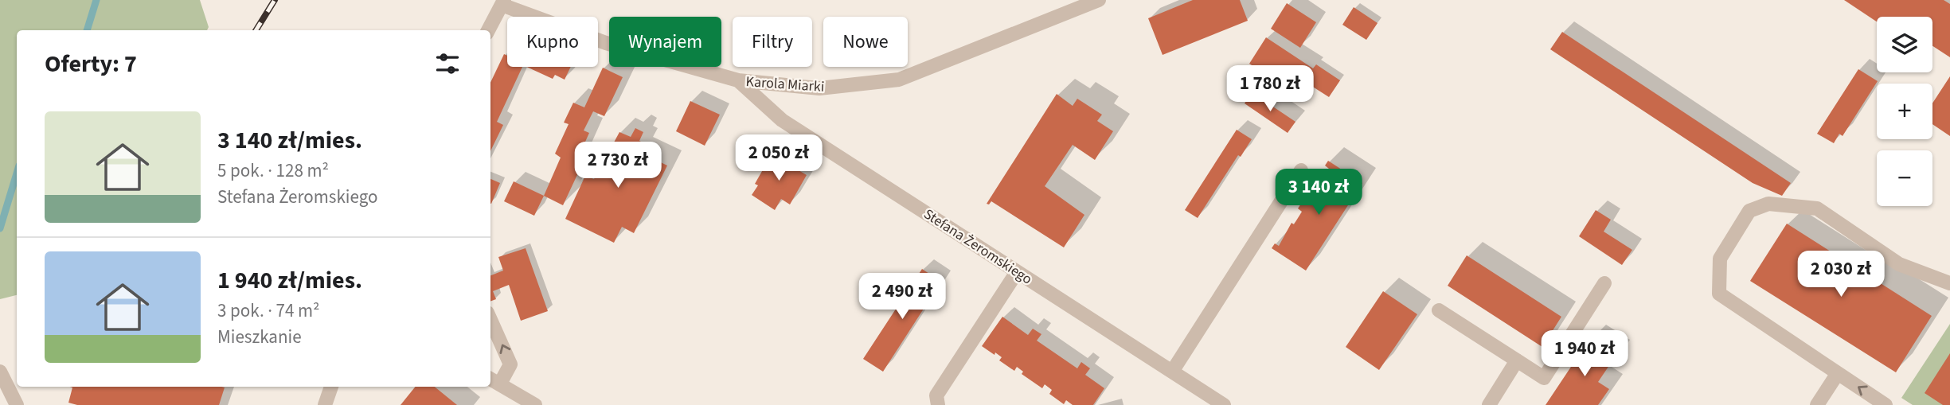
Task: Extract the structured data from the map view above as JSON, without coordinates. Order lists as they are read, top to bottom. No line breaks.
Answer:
{"streets":{"street":["Karola Miarki","Stefana Żeromskiego"]},"crossings":[["Karola Miarki","Stefana Żeromskiego"]],"page":{"map_buttons":["+","−"],"chip":["Kupno","Wynajem","Filtry","Nowe"],"heading":"Oferty: 7","price":["1 780 zł","2 050 zł","2 730 zł","3 140 zł","2 030 zł","2 490 zł","1 940 zł"],"list":[{"name":"3 140 zł/mies.","note":"5 pok. · 128 m² · Stefana Żeromskiego"},{"name":"1 940 zł/mies.","note":"3 pok. · 74 m² · Mieszkanie"}]}}
